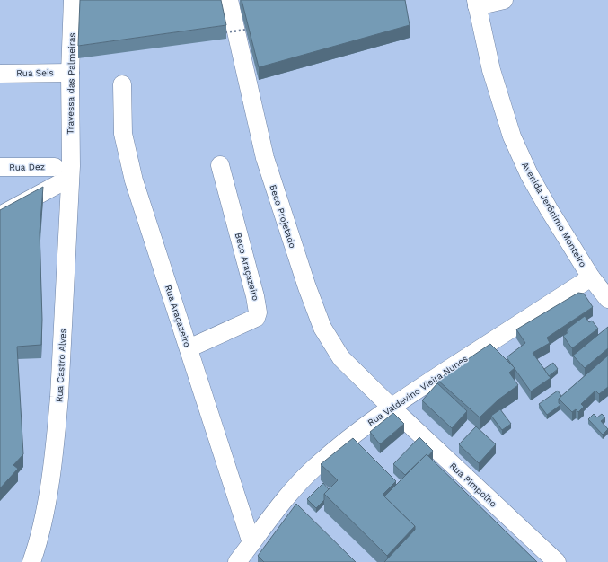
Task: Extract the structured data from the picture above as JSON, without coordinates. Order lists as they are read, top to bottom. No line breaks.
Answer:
{"streets":{"street":["Rua Seis","Travessa das Palmeiras","Rua Dez","Avenida Jerônimo Monteiro","Beco Projetado","Beco Araçazeiro","Rua Araçazeiro","Rua Castro Alves","Rua Valdevino Vieira Nunes","Rua Pimpolho"]},"crossings":[["Rua Seis","Travessa das Palmeiras"],["Travessa das Palmeiras","Rua Dez"],["Travessa das Palmeiras","Rua Castro Alves"],["Rua Dez","Rua Castro Alves"],["Avenida Jerônimo Monteiro","Rua Valdevino Vieira Nunes"],["Beco Projetado","Rua Valdevino Vieira Nunes"],["Beco Projetado","Rua Pimpolho"],["Beco Araçazeiro","Rua Araçazeiro"],["Rua Araçazeiro","Rua Valdevino Vieira Nunes"],["Rua Valdevino Vieira Nunes","Rua Pimpolho"]]}
